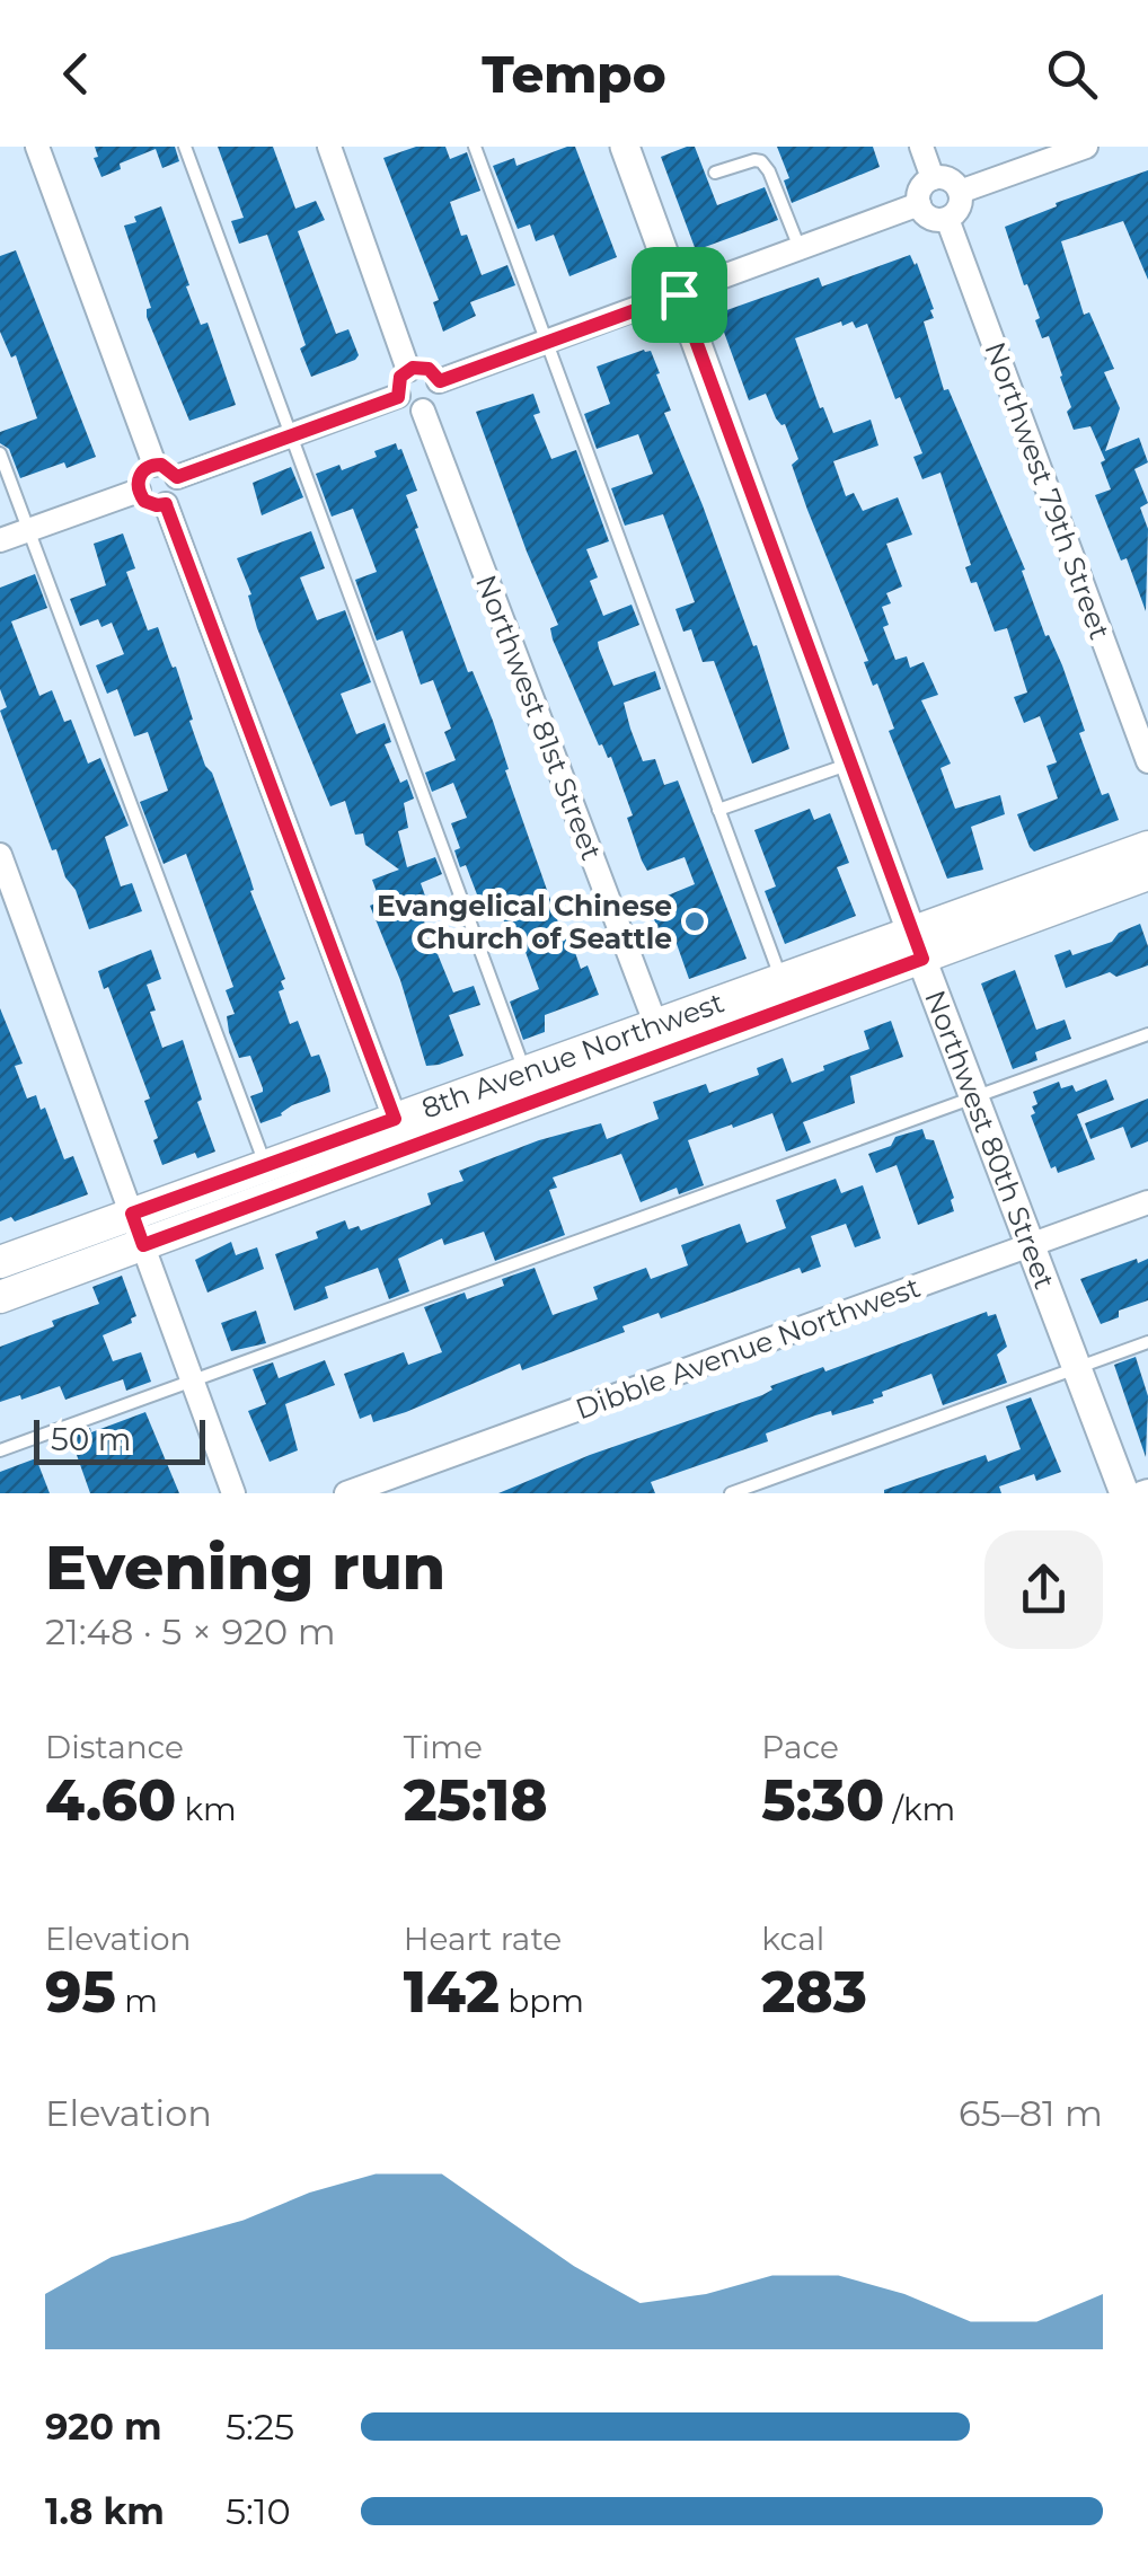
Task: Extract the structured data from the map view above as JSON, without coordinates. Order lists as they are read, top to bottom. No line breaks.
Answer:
{"streets":{"main road":["8th Avenue Northwest"],"street":["Northwest 79th Street","Northwest 81st Street","Northwest 80th Street","Dibble Avenue Northwest"]},"crossings":[["Northwest 81st Street","8th Avenue Northwest"],["8th Avenue Northwest","Northwest 80th Street"],["Northwest 80th Street","Dibble Avenue Northwest"]],"places":["Evangelical Chinese Church of Seattle"],"scale_bar":"50 m","page":{"header":"Tempo","scale":"50 m","heading":["Evening run","21:48 · 5 × 920 m"],"stats":[["Distance","4.60 km"],["Time","25:18"],["Pace","5:30 /km"],["Elevation","95 m"],["Heart rate","142 bpm"],["kcal","283"]],"chart":["Elevation","65–81 m"],"list":[{"name":"920 m","note":"5:25"},{"name":"1.8 km","note":"5:10"}]}}
